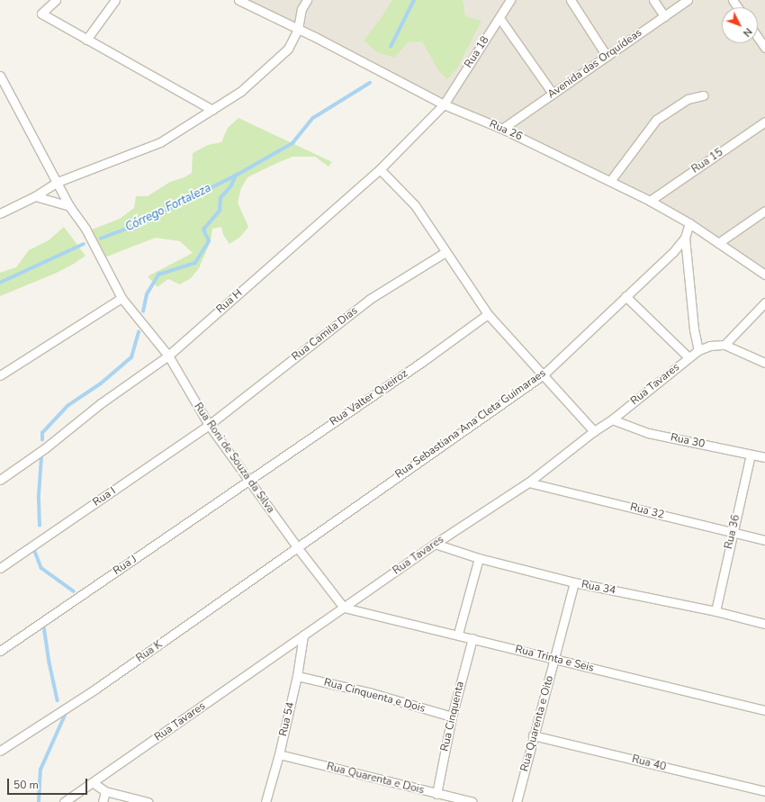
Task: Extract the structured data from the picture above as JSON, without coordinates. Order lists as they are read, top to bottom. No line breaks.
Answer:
{"streets":{"street":["Rua 18","Avenida das Orquídeas","Rua 26","Rua 15","Rua H","Rua Camila Dias","Rua Tavares","Rua Valter Queiroz","Rua Sebastiana Ana Cleta Guimaraes","Rua 30","Rua Roni de Souza da Silva","Rua I","Rua 32","Rua 36","Rua J","Rua 34","Rua K","Rua Trinta e Seis","Rua Cinquenta e Dois","Rua Cinquenta","Rua 54","Rua Quarenta e Oito","Rua 40","Rua Quarenta e Dois"]},"crossings":[["Rua 18","Rua 26"],["Rua 18","Rua H"],["Avenida das Orquídeas","Rua 26"],["Rua 26","Rua 15"],["Rua 26","Rua H"],["Rua 26","Rua Sebastiana Ana Cleta Guimaraes"],["Rua H","Rua Roni de Souza da Silva"],["Rua Camila Dias","Rua Roni de Souza da Silva"],["Rua Camila Dias","Rua I"],["Rua Tavares","Rua 30"],["Rua Tavares","Rua Roni de Souza da Silva"],["Rua Tavares","Rua 32"],["Rua Tavares","Rua 34"],["Rua Tavares","Rua Trinta e Seis"],["Rua Tavares","Rua 54"],["Rua Valter Queiroz","Rua Roni de Souza da Silva"],["Rua Valter Queiroz","Rua J"],["Rua Sebastiana Ana Cleta Guimaraes","Rua Roni de Souza da Silva"],["Rua Sebastiana Ana Cleta Guimaraes","Rua K"],["Rua 30","Rua 36"],["Rua Roni de Souza da Silva","Rua I"],["Rua Roni de Souza da Silva","Rua J"],["Rua Roni de Souza da Silva","Rua K"],["Rua Roni de Souza da Silva","Rua Trinta e Seis"],["Rua 32","Rua 36"],["Rua 36","Rua 34"],["Rua 34","Rua Quarenta e Oito"],["Rua Trinta e Seis","Rua Cinquenta"],["Rua Trinta e Seis","Rua Quarenta e Oito"],["Rua Cinquenta e Dois","Rua Cinquenta"],["Rua Cinquenta e Dois","Rua 54"],["Rua Cinquenta","Rua Quarenta e Dois"],["Rua 54","Rua Quarenta e Dois"],["Rua Quarenta e Oito","Rua 40"]],"water":["Córrego Fortaleza"],"scale_bar":"50 m","north":"bottom right"}
